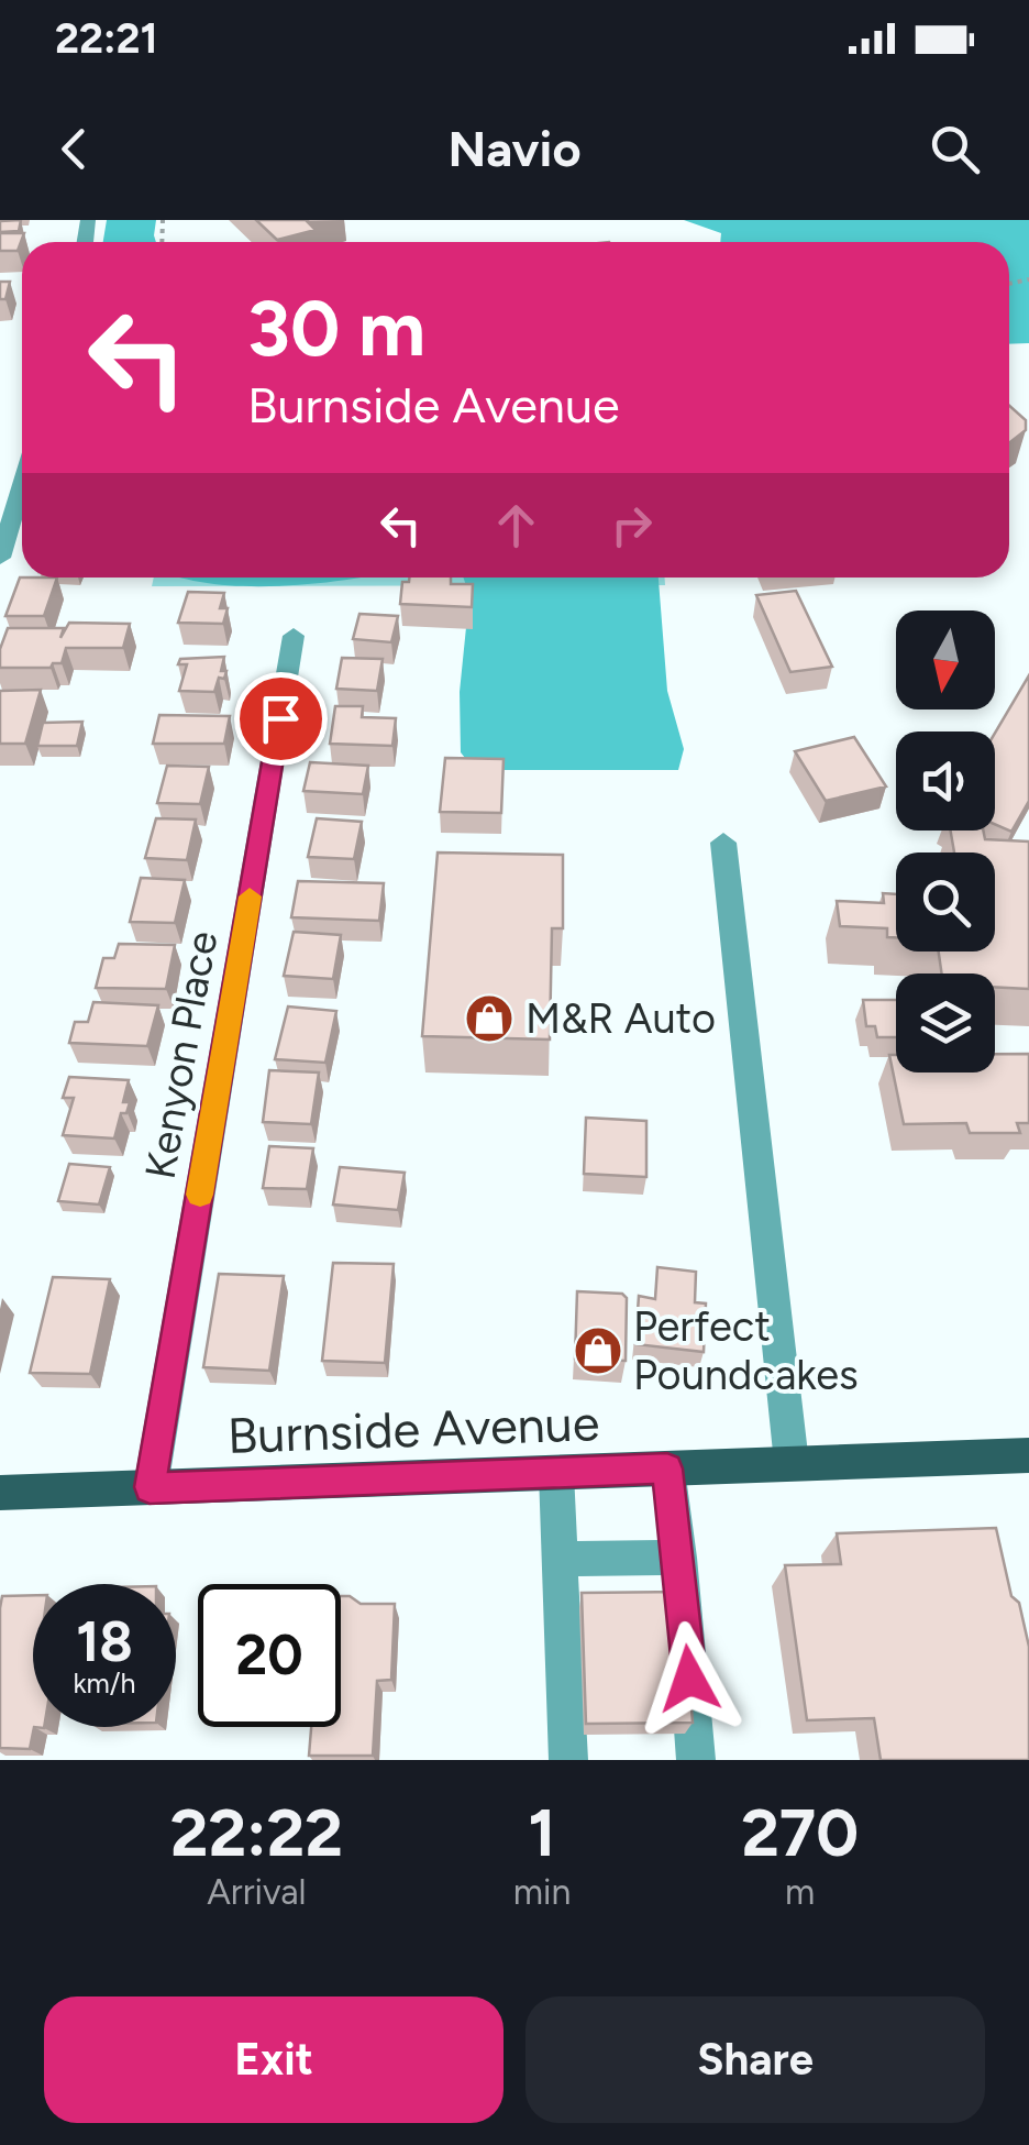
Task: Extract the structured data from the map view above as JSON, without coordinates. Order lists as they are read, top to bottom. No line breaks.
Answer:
{"streets":{"main road":["Burnside Avenue"],"street":["Kenyon Place"]},"crossings":[["Kenyon Place","Burnside Avenue"]],"places":{"shop":["M&R Auto","Perfect Poundcakes"]},"north":"bottom","page":{"status":"22:21","header":"Navio","turn":["30 m","Burnside Avenue"],"speed":"18 km/h","limit":"20","eta":["22:22","Arrival","1","min","270","m"],"buttons":["Exit","Share"]}}
